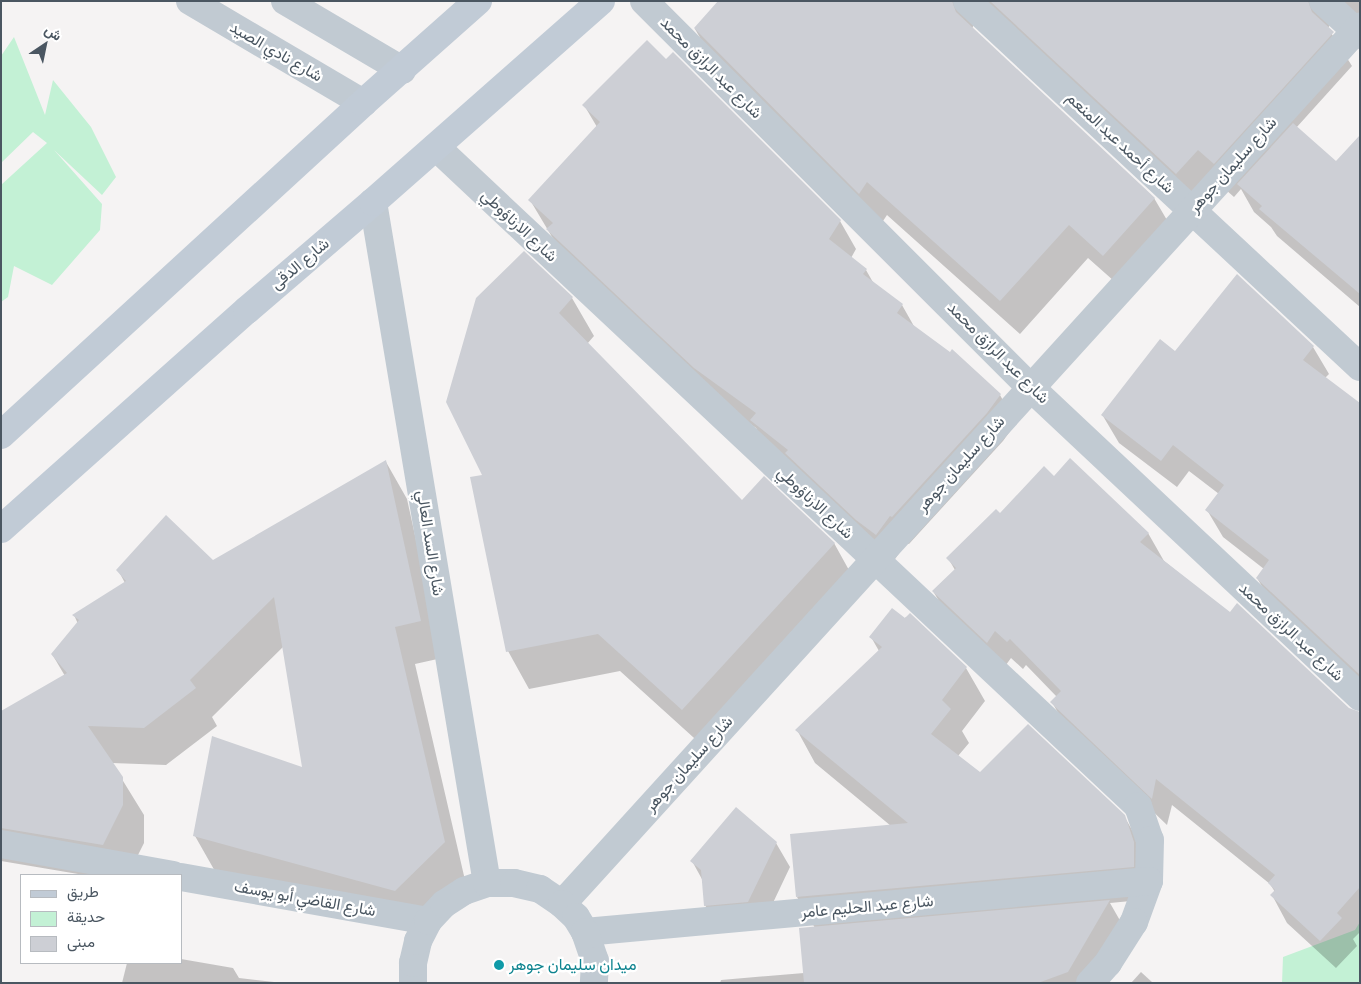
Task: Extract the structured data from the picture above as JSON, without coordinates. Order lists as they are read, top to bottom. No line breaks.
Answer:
{"streets":{"main road":["شارع الدقى"],"street":["شارع نادي الصيد","شارع عبد الرازق محمد","شارع أحمد عبد المنعم","شارع سليمان جوهر","شارع الارناؤوطي","شارع السد العالي","شارع القاضي أبو يوسف","شارع عبد الحليم عامر"]},"crossings":[["شارع عبد الرازق محمد","شارع سليمان جوهر"],["شارع أحمد عبد المنعم","شارع سليمان جوهر"],["شارع سليمان جوهر","شارع الارناؤوطي"],["شارع الارناؤوطي","شارع الدقى"],["شارع الارناؤوطي","شارع عبد الحليم عامر"],["شارع الدقى","شارع السد العالي"]],"places":["ميدان سليمان جوهر"],"legend":["طريق","حديقة","مبنى"],"north":"top right"}
